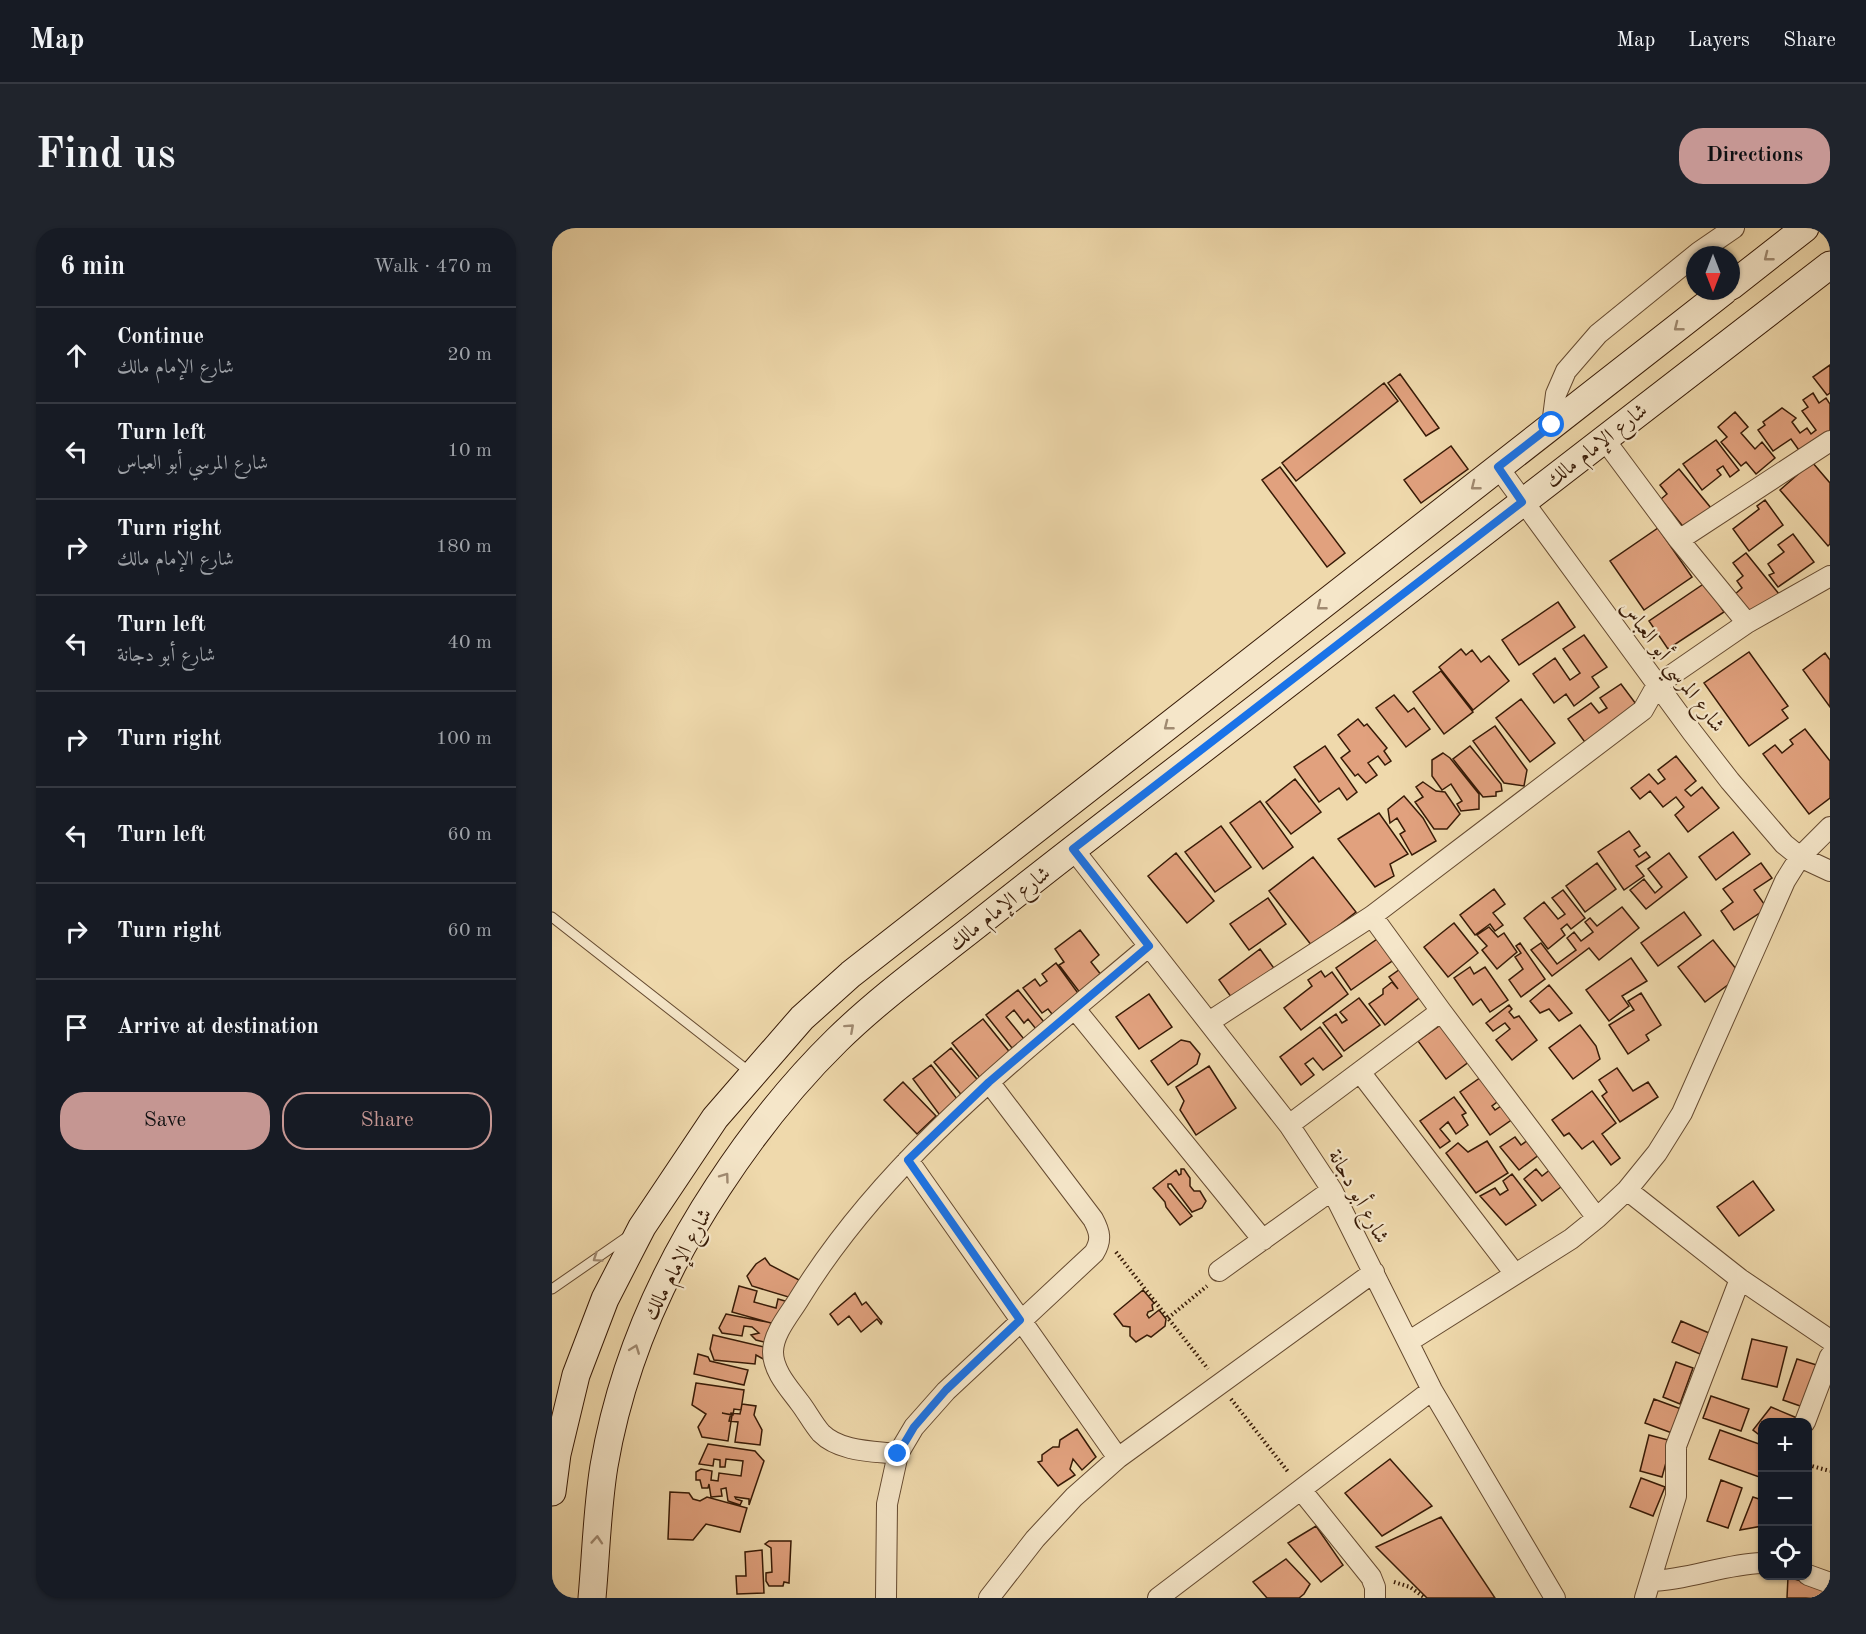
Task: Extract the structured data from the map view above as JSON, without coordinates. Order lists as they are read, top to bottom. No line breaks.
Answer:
{"streets":{"street":["شارع الإمام مالك","شارع المرسي أبو العباس","شارع أبو دجانة"]},"crossings":[["شارع الإمام مالك","شارع المرسي أبو العباس"],["شارع الإمام مالك","شارع أبو دجانة"]],"north":"bottom","page":{"header":"Map","nav":["Map","Layers","Share"],"buttons":["Directions",["Save","Share"]],"title":"Find us","heading":["6 min","Walk · 470 m"],"list":[["Continue","شارع الإمام مالك","20 m"],["Turn left","شارع المرسي أبو العباس","10 m"],["Turn right","شارع الإمام مالك","180 m"],["Turn left","شارع أبو دجانة","40 m"],["Turn right","100 m"],["Turn left","60 m"],["Turn right","60 m"],"Arrive at destination"],"map_buttons":["+","−"]}}
